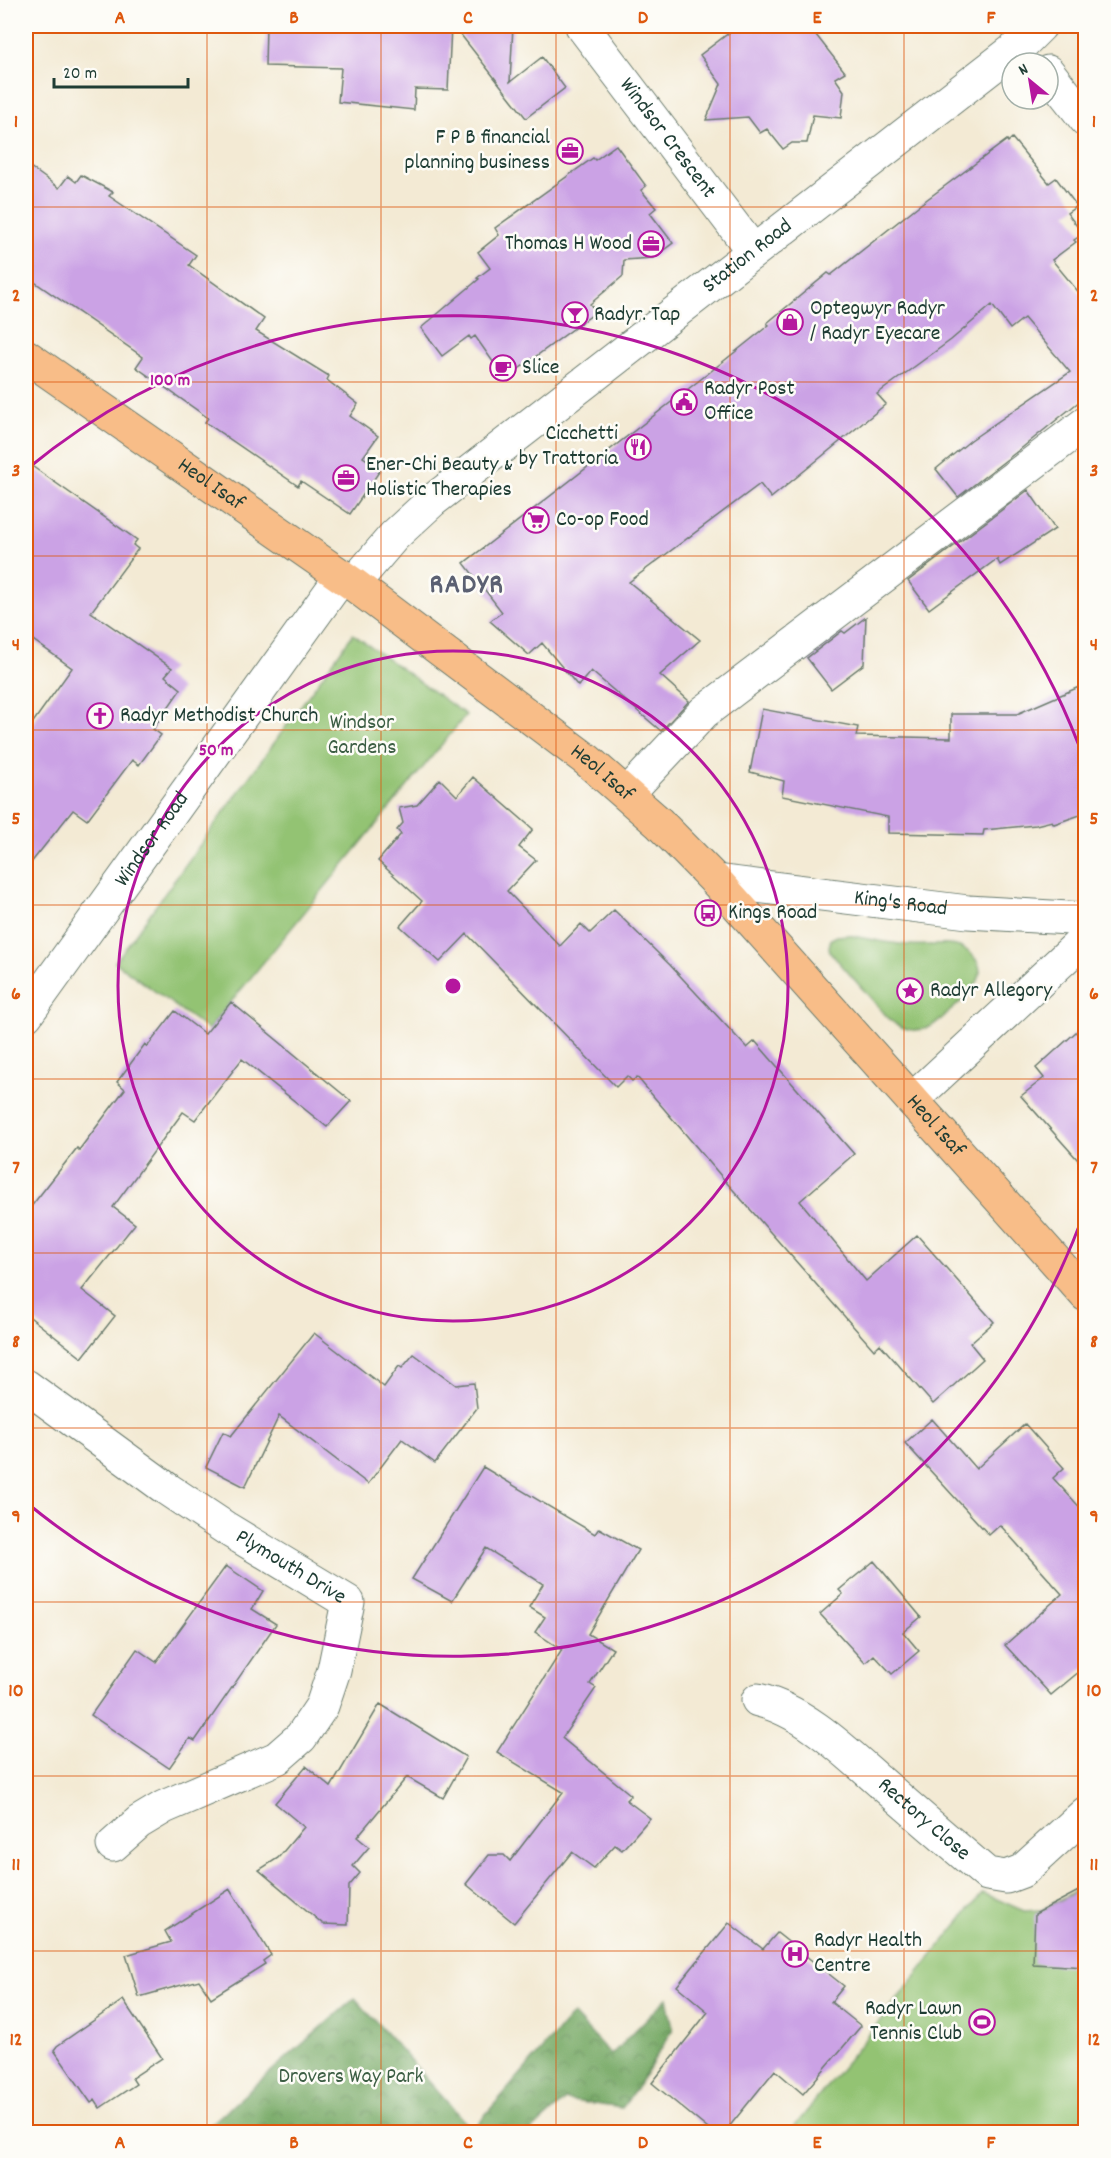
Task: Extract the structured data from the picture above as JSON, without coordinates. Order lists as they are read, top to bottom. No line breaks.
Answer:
{"streets":{"main road":["Heol Isaf"],"street":["Windsor Crescent","Station Road","Windsor Road","King's Road","Plymouth Drive","Rectory Close"]},"crossings":[["Windsor Crescent","Station Road"],["Station Road","Heol Isaf"],["Station Road","Windsor Road"],["Heol Isaf","Windsor Road"],["Heol Isaf","King's Road"]],"districts":["RADYR"],"parks":["Windsor Gardens","Drovers Way Park"],"places":{"office":["F P B financial planning business","Thomas H Wood","Ener-Chi Beauty & Holistic Therapies"],"bar":["Radyr. Tap"],"shop":["Optegwyr Radyr / Radyr Eyecare"],"cafe":["Slice"],"public building":["Radyr Post Office"],"restaurant":["Cicchetti by Trattoria"],"supermarket":["Co-op Food"],"church":["Radyr Methodist Church"],"bus stop":["Kings Road"],"place":["Radyr Allegory"],"hospital":["Radyr Health Centre"],"sports":["Radyr Lawn Tennis Club"]},"scale_bar":"20 m","north":"top left","grid":{"columns":["A","B","C","D","E","F"],"rows":["1","2","3","4","5","6","7","8","9","10","11","12"]},"rings":["100 m","50 m"]}
